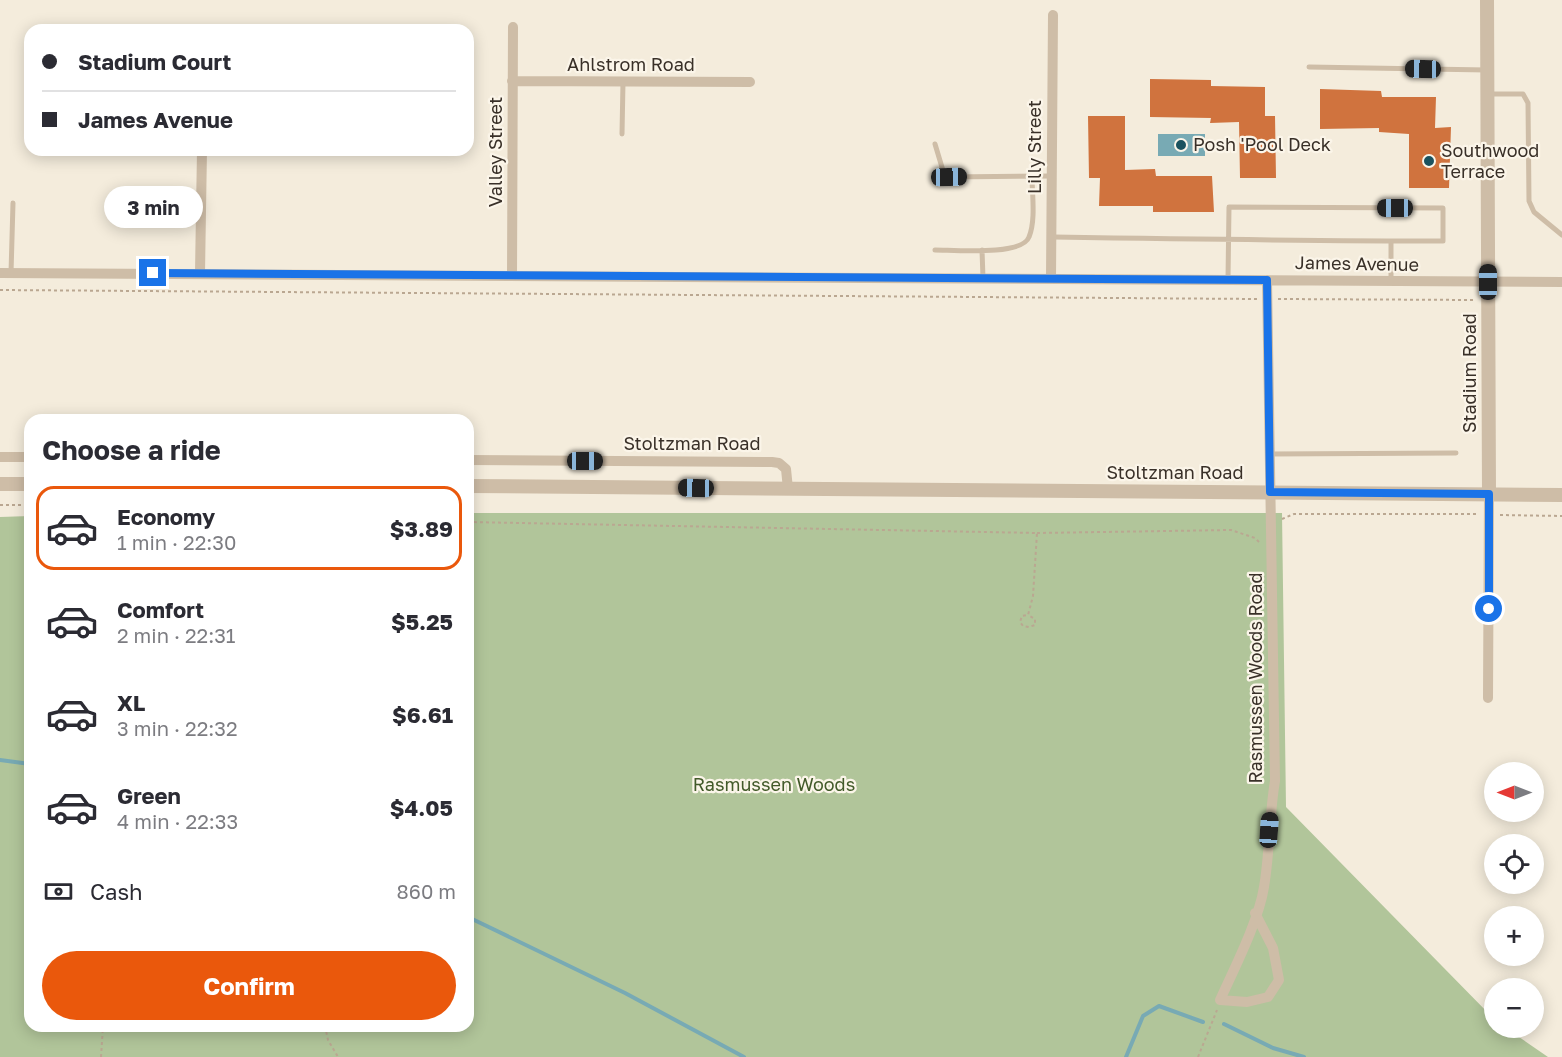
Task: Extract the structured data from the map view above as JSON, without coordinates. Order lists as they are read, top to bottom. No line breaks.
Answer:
{"streets":{"street":["Ahlstrom Road","Lilly Street","Valley Street","James Avenue","Stadium Road","Stoltzman Road","Rasmussen Woods Road"]},"crossings":[["Ahlstrom Road","Valley Street"],["Lilly Street","James Avenue"],["Valley Street","James Avenue"],["James Avenue","Stadium Road"],["James Avenue","Rasmussen Woods Road"],["Stadium Road","Stoltzman Road"],["Stoltzman Road","Rasmussen Woods Road"]],"parks":["Rasmussen Woods"],"places":["Posh 'Pool Deck","Southwood Terrace"],"north":"left","page":{"banner":["Stadium Court","James Avenue"],"bubble":"3 min","heading":"Choose a ride","list":[{"name":"Economy","note":"1 min · 22:30","value":"$3.89"},{"name":"Comfort","note":"2 min · 22:31","value":"$5.25"},{"name":"XL","note":"3 min · 22:32","value":"$6.61"},{"name":"Green","note":"4 min · 22:33","value":"$4.05"}],"map_buttons":["+","−"],"pay":["Cash","860 m"],"buttons":"Confirm"}}
